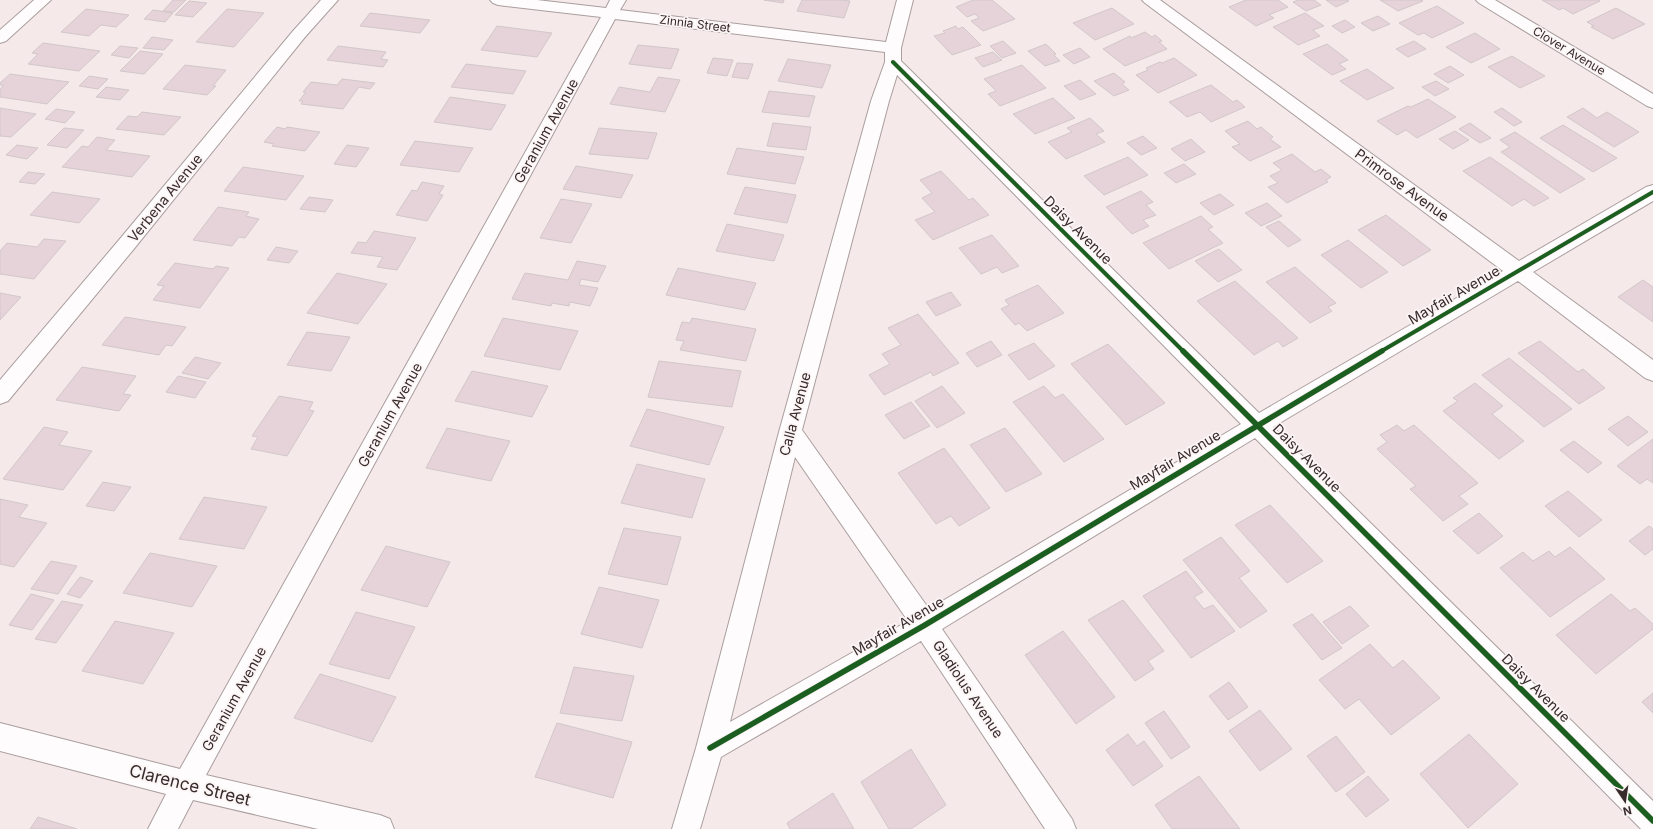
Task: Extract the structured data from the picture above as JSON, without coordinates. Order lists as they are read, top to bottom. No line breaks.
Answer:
{"streets":{"street":["Zinnia Street","Clover Avenue","Geranium Avenue","Primrose Avenue","Verbena Avenue","Daisy Avenue","Mayfair Avenue","Calla Avenue","Gladiolus Avenue","Clarence Street"]},"crossings":[["Zinnia Street","Geranium Avenue"],["Zinnia Street","Daisy Avenue"],["Zinnia Street","Calla Avenue"],["Geranium Avenue","Clarence Street"],["Primrose Avenue","Mayfair Avenue"],["Daisy Avenue","Mayfair Avenue"],["Daisy Avenue","Calla Avenue"],["Mayfair Avenue","Calla Avenue"],["Mayfair Avenue","Gladiolus Avenue"],["Calla Avenue","Gladiolus Avenue"]],"north":"bottom"}
